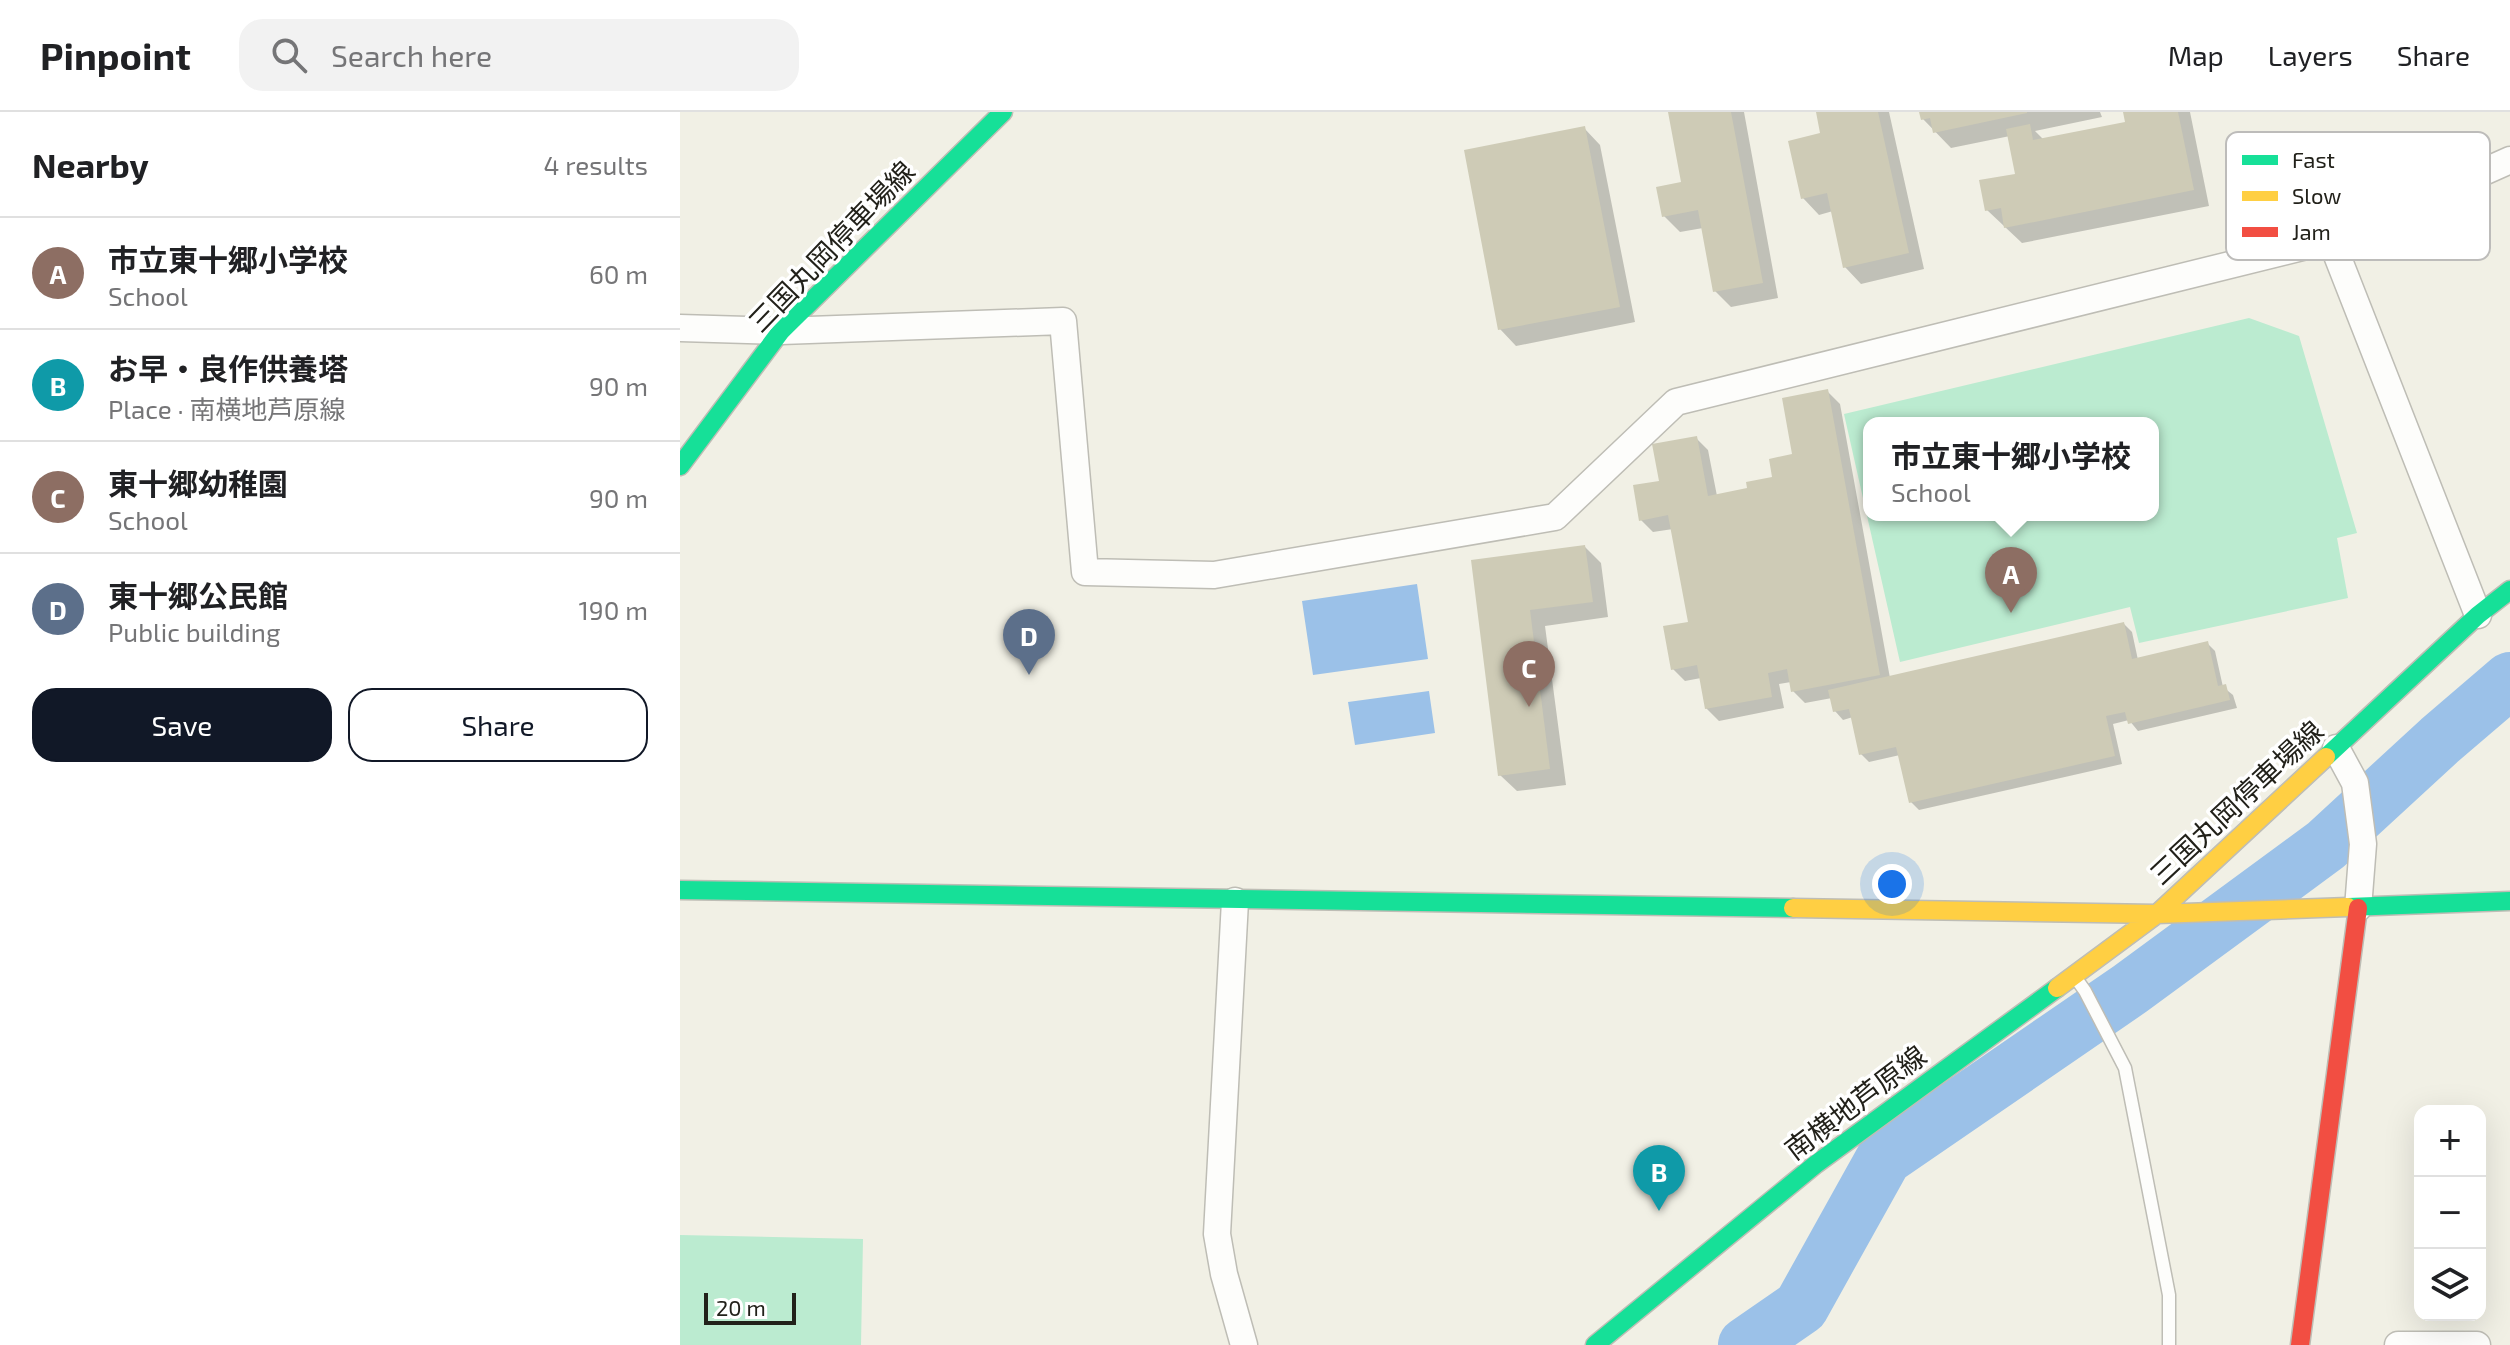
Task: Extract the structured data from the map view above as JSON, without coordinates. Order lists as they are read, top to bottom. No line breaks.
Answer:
{"streets":{"main road":["三国丸岡停車場線","南横地芦原線"]},"crossings":[["三国丸岡停車場線","南横地芦原線"]],"legend":["Fast","Slow","Jam"],"scale_bar":"20 m","page":{"header":"Pinpoint","search":"Search here","nav":["Map","Layers","Share"],"heading":["Nearby","4 results"],"list":[{"mark":"A","name":"市立東十郷小学校","note":"School","value":"60 m"},{"mark":"B","name":"お早・良作供養塔","note":"Place · 南横地芦原線","value":"90 m"},{"mark":"C","name":"東十郷幼稚園","note":"School","value":"90 m"},{"mark":"D","name":"東十郷公民館","note":"Public building","value":"190 m"}],"popup":["市立東十郷小学校","School"],"pins":["A","D","C","B"],"buttons":["Save","Share"],"map_buttons":["+","−"],"scale":"20 m"}}
